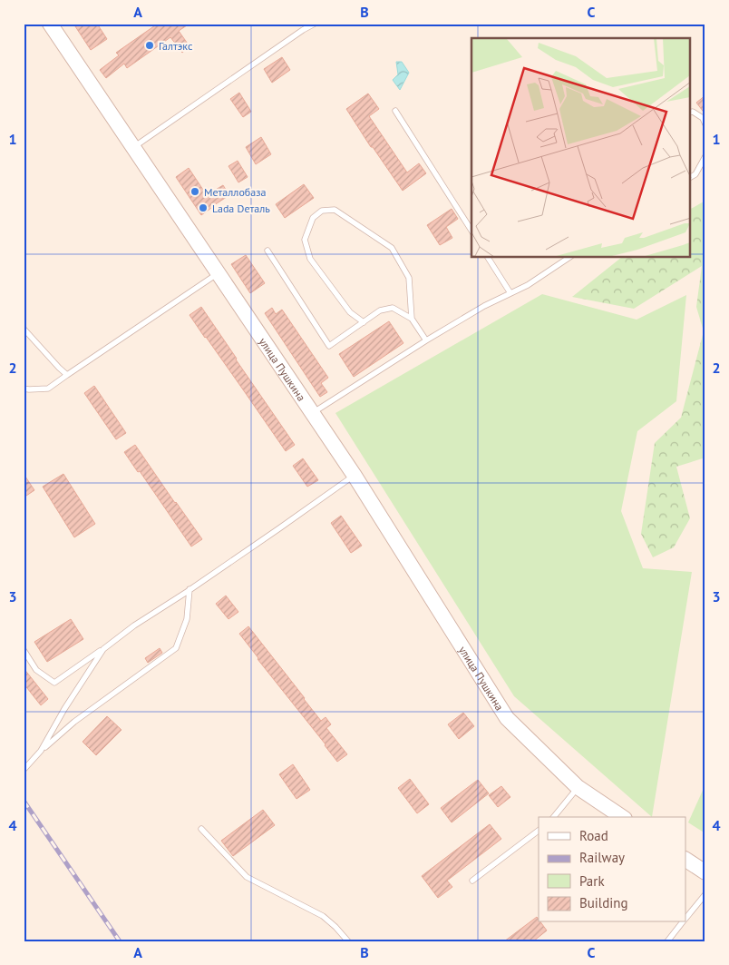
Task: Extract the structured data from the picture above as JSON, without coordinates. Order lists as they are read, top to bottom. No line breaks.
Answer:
{"streets":{"main road":["улица Пушкина"]},"places":["Галтэкс","Металлобаза","Lada Dеталь"],"legend":["Road","Railway","Park","Building"],"grid":{"columns":["A","B","C"],"rows":["1","2","3","4"]}}
